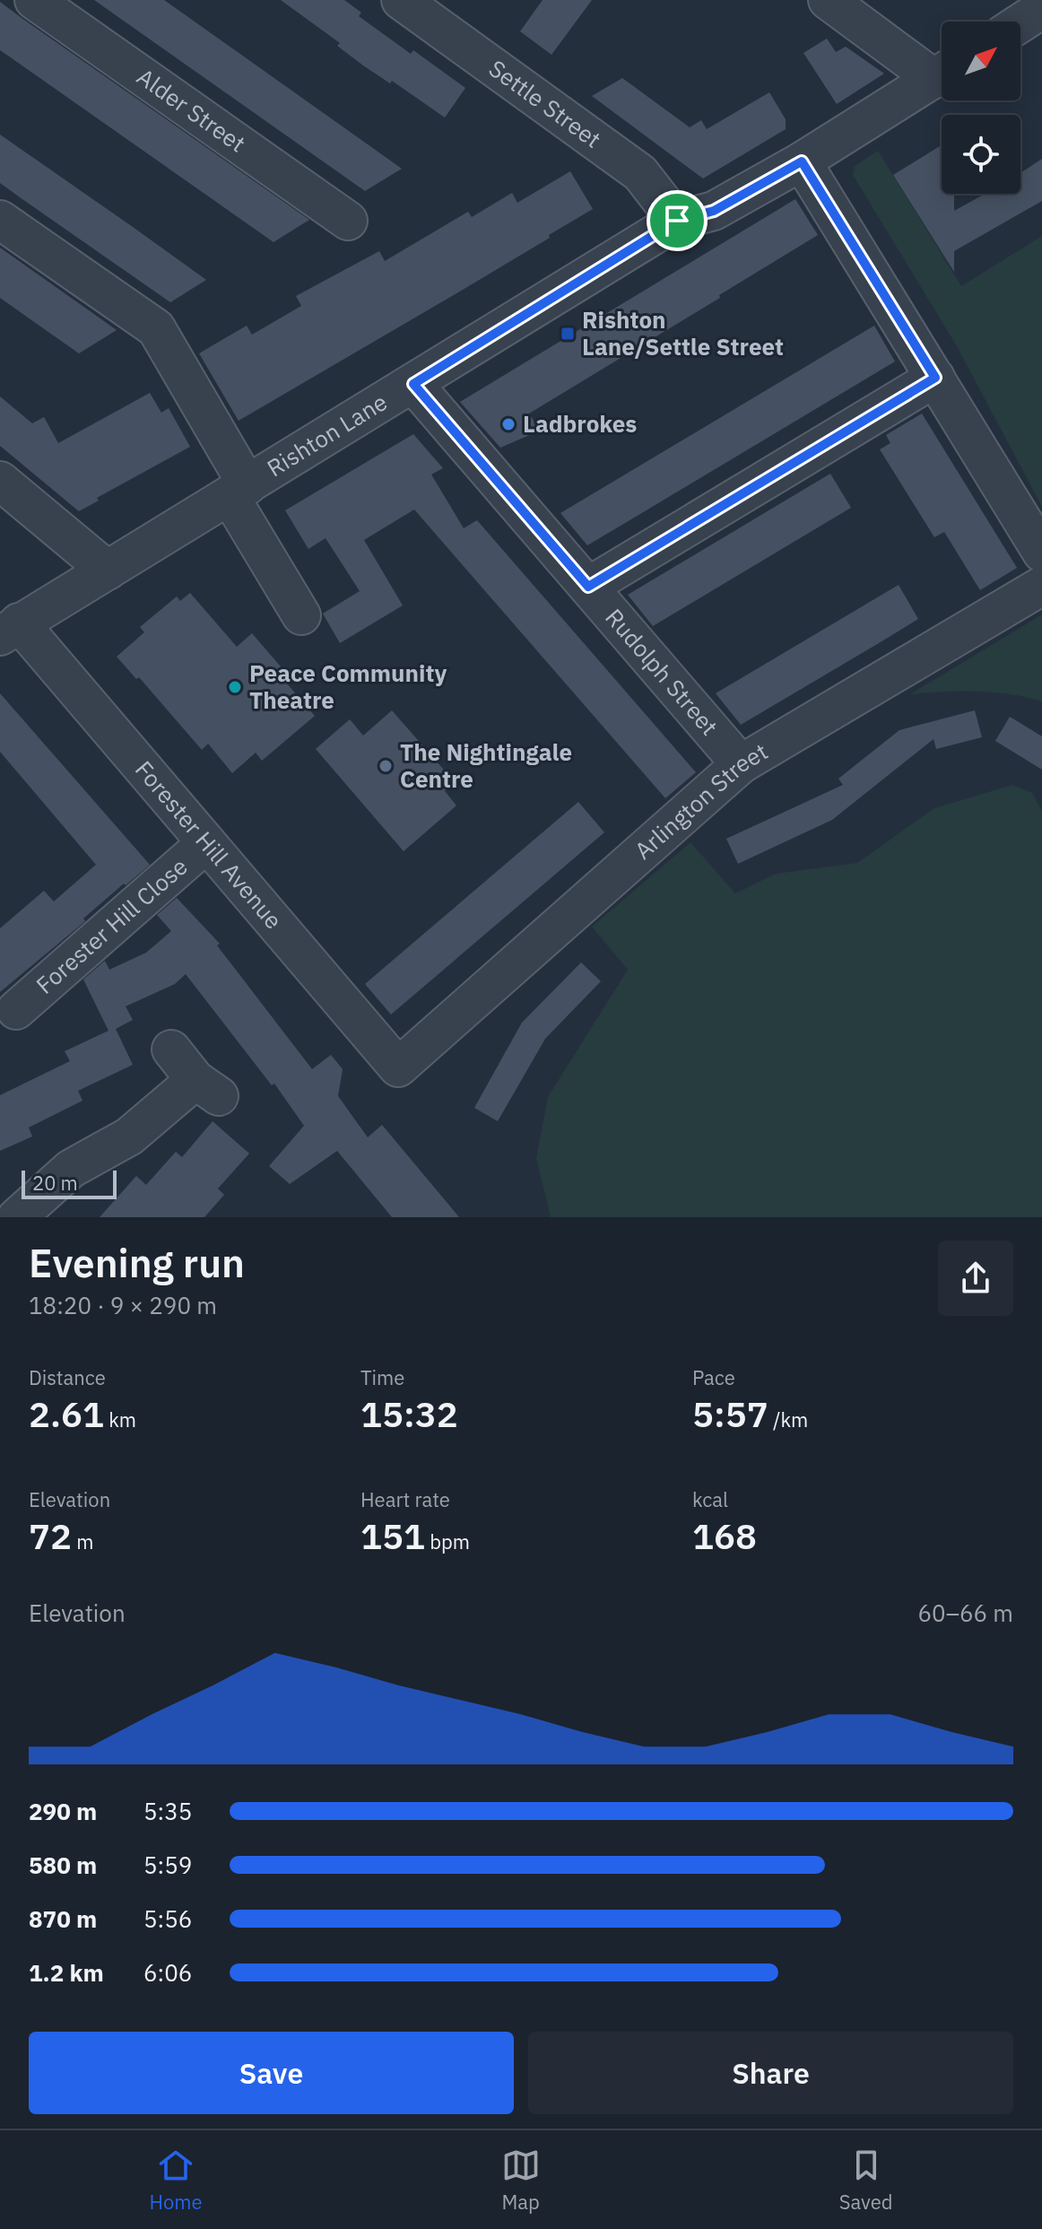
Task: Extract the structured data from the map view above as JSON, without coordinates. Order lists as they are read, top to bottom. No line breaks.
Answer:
{"streets":{"street":["Settle Street","Alder Street","Rishton Lane","Rudolph Street","Arlington Street","Forester Hill Avenue","Forester Hill Close"]},"crossings":[["Settle Street","Rishton Lane"],["Rishton Lane","Rudolph Street"],["Rishton Lane","Forester Hill Avenue"],["Rudolph Street","Arlington Street"],["Arlington Street","Forester Hill Avenue"],["Forester Hill Avenue","Forester Hill Close"]],"places":{"transit":["Rishton Lane/Settle Street"],"other":["Ladbrokes","Peace Community Theatre","The Nightingale Centre"]},"scale_bar":"20 m","north":"top right","page":{"scale":"20 m","heading":["Evening run","18:20 · 9 × 290 m"],"stats":[["Distance","2.61 km"],["Time","15:32"],["Pace","5:57 /km"],["Elevation","72 m"],["Heart rate","151 bpm"],["kcal","168"]],"chart":["Elevation","60–66 m"],"list":[{"name":"290 m","note":"5:35"},{"name":"580 m","note":"5:59"},{"name":"870 m","note":"5:56"},{"name":"1.2 km","note":"6:06"}],"buttons":["Save","Share"],"tabs":["Home","Map","Saved"]}}
